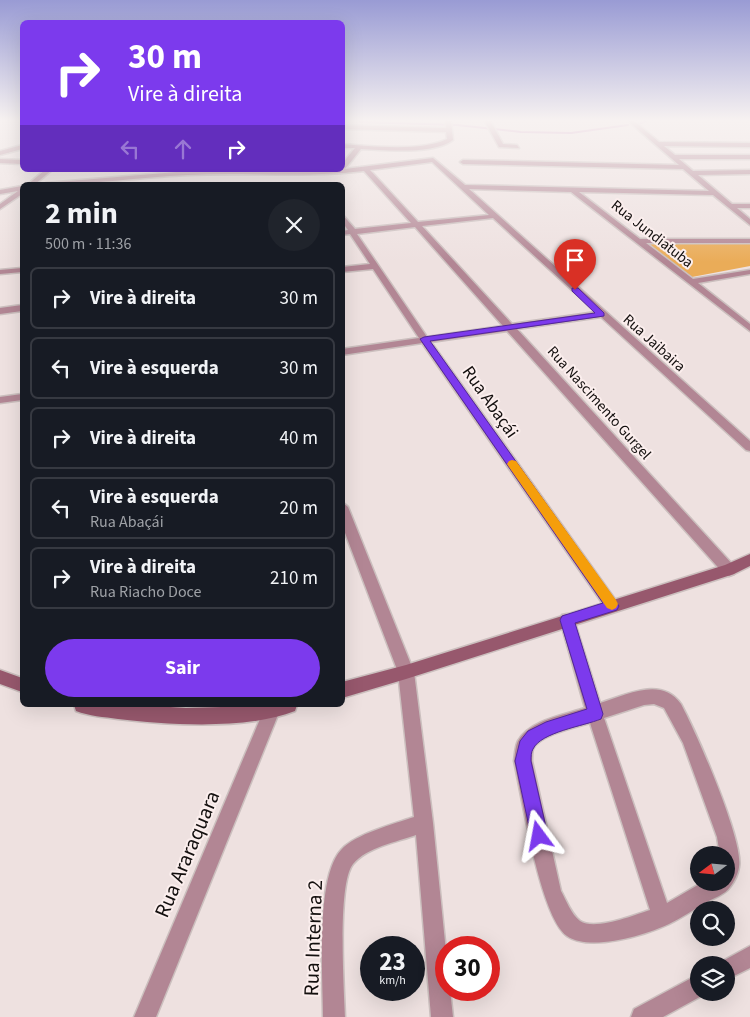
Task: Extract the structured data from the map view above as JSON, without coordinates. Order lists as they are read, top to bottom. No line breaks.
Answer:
{"streets":{"street":["Rua Jundiatuba","Rua Jaibaira","Rua Abaçái","Rua Nascimento Gurgel","Rua Araraquara","Rua Interna 2"]},"crossings":[["Rua Jaibaira","Rua Nascimento Gurgel"]],"north":"left","page":{"turn":["30 m","Vire à direita"],"heading":["2 min","500 m · 11:36"],"list":[{"name":"Vire à direita","value":"30 m"},{"name":"Vire à esquerda","value":"30 m"},{"name":"Vire à direita","value":"40 m"},{"name":"Vire à esquerda","note":"Rua Abaçái","value":"20 m"},{"name":"Vire à direita","note":"Rua Riacho Doce","value":"210 m"}],"buttons":"Sair","speed":"23 km/h","limit":"30"}}
